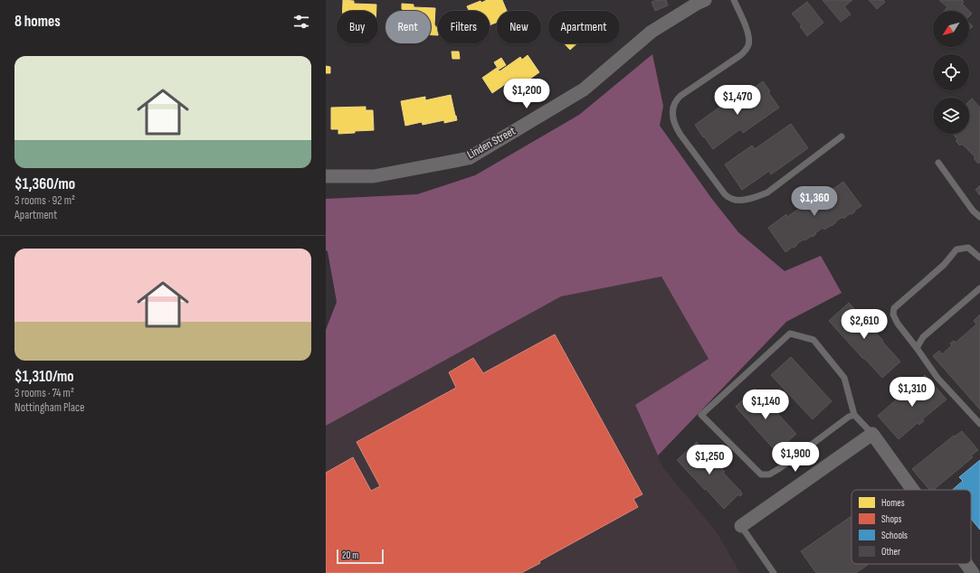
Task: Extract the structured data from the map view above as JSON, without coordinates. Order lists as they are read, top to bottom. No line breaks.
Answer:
{"streets":{"street":["Linden Street"]},"legend":["Homes","Shops","Schools","Other"],"scale_bar":"20 m","north":"bottom left","page":{"heading":"8 homes","chip":["Buy","Rent","Filters","New","Apartment"],"list":[{"name":"$1,360/mo","note":"3 rooms · 92 m² · Apartment"},{"name":"$1,310/mo","note":"3 rooms · 74 m² · Nottingham Place"}],"price":["$1,200","$1,470","$1,360","$2,610","$1,310","$1,140","$1,900","$1,250"],"scale":"20 m"}}
